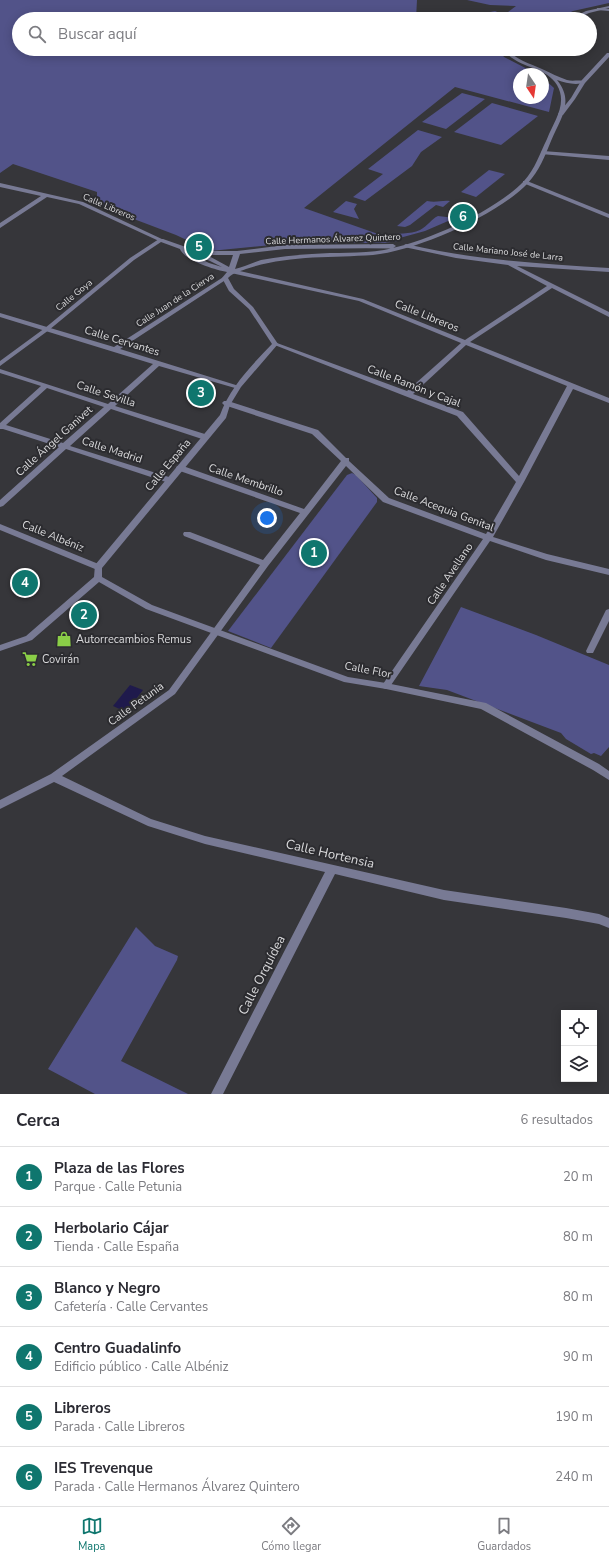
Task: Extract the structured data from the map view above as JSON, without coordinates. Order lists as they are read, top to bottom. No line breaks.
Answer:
{"streets":{"street":["Calle Libreros","Calle Hermanos Álvarez Quintero","Calle Mariano José de Larra","Calle Goya","Calle Juan de la Cierva","Calle Cervantes","Calle Ramón y Cajal","Calle Sevilla","Calle Ángel Ganivet","Calle Madrid","Calle España","Calle Membrillo","Calle Acequia Genital","Calle Albéniz","Calle Avellano","Calle Flor","Calle Petunia","Calle Hortensia","Calle Orquídea"]},"crossings":[["Calle Libreros","Calle Hermanos Álvarez Quintero"],["Calle Libreros","Calle Goya"],["Calle Libreros","Calle Avellano"],["Calle Hermanos Álvarez Quintero","Calle Mariano José de Larra"],["Calle Goya","Calle Cervantes"],["Calle Juan de la Cierva","Calle Cervantes"],["Calle Cervantes","Calle Ángel Ganivet"],["Calle Cervantes","Calle España"],["Calle Ramón y Cajal","Calle España"],["Calle Ramón y Cajal","Calle Avellano"],["Calle Sevilla","Calle Ángel Ganivet"],["Calle Sevilla","Calle España"],["Calle Ángel Ganivet","Calle Madrid"],["Calle Madrid","Calle España"],["Calle España","Calle Membrillo"],["Calle España","Calle Acequia Genital"],["Calle España","Calle Albéniz"],["Calle Membrillo","Calle Petunia"],["Calle Acequia Genital","Calle Avellano"],["Calle Acequia Genital","Calle Petunia"],["Calle Avellano","Calle Flor"],["Calle Flor","Calle Petunia"],["Calle Petunia","Calle Hortensia"],["Calle Hortensia","Calle Orquídea"]],"places":{"shop":["Autorrecambios Remus"],"supermarket":["Covirán"]},"north":"bottom","page":{"search":"Buscar aquí","pins":["6","5","3","1","4","2"],"heading":["Cerca","6 resultados"],"list":[{"mark":"1","name":"Plaza de las Flores","note":"Parque · Calle Petunia","value":"20 m"},{"mark":"2","name":"Herbolario Cájar","note":"Tienda · Calle España","value":"80 m"},{"mark":"3","name":"Blanco y Negro","note":"Cafetería · Calle Cervantes","value":"80 m"},{"mark":"4","name":"Centro Guadalinfo","note":"Edificio público · Calle Albéniz","value":"90 m"},{"mark":"5","name":"Libreros","note":"Parada · Calle Libreros","value":"190 m"},{"mark":"6","name":"IES Trevenque","note":"Parada · Calle Hermanos Álvarez Quintero","value":"240 m"}],"nav":["Mapa","Cómo llegar","Guardados"]}}
